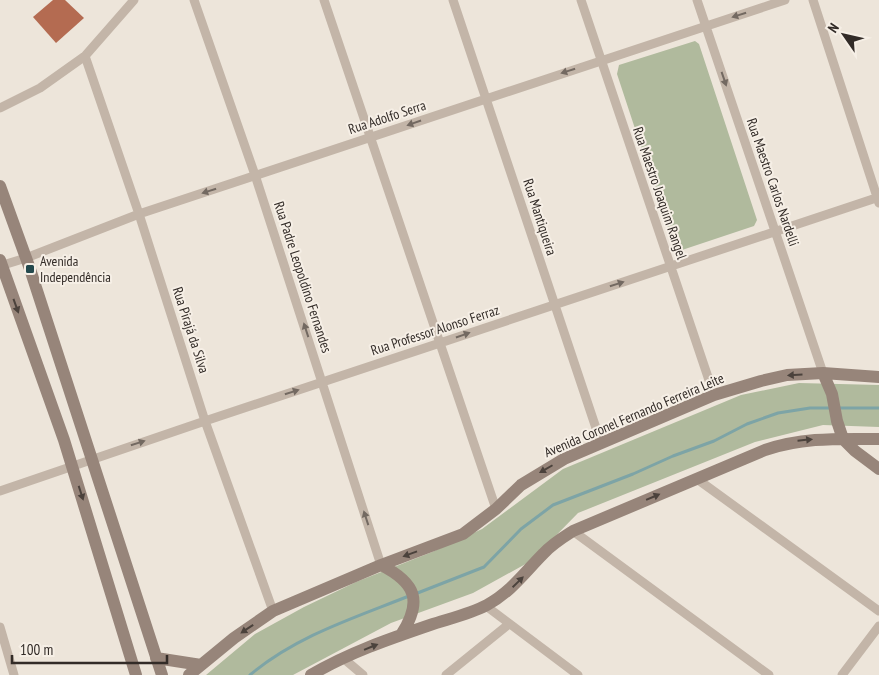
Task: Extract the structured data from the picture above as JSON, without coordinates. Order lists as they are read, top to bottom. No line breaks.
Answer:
{"streets":{"street":["Rua Adolfo Serra","Rua Maestro Carlos Nardelli","Rua Maestro Joaquim Rangel","Rua Mantiqueira","Rua Padre Leopoldino Fernandes","Rua Pirajá da Silva","Rua Professor Alonso Ferraz","Avenida Coronel Fernando Ferreira Leite"]},"crossings":[["Rua Adolfo Serra","Rua Maestro Carlos Nardelli"],["Rua Adolfo Serra","Rua Maestro Joaquim Rangel"],["Rua Adolfo Serra","Rua Mantiqueira"],["Rua Adolfo Serra","Rua Padre Leopoldino Fernandes"],["Rua Adolfo Serra","Rua Pirajá da Silva"],["Rua Maestro Carlos Nardelli","Rua Professor Alonso Ferraz"],["Rua Maestro Carlos Nardelli","Avenida Coronel Fernando Ferreira Leite"],["Rua Maestro Joaquim Rangel","Rua Professor Alonso Ferraz"],["Rua Maestro Joaquim Rangel","Avenida Coronel Fernando Ferreira Leite"],["Rua Mantiqueira","Rua Professor Alonso Ferraz"],["Rua Mantiqueira","Avenida Coronel Fernando Ferreira Leite"],["Rua Padre Leopoldino Fernandes","Rua Professor Alonso Ferraz"],["Rua Padre Leopoldino Fernandes","Avenida Coronel Fernando Ferreira Leite"],["Rua Pirajá da Silva","Rua Professor Alonso Ferraz"],["Rua Pirajá da Silva","Avenida Coronel Fernando Ferreira Leite"]],"one_way":["Rua Adolfo Serra","Rua Maestro Carlos Nardelli","Rua Padre Leopoldino Fernandes","Rua Professor Alonso Ferraz"],"places":{"transit":["Avenida Independência"]},"scale_bar":"100 m","north":"top left"}
